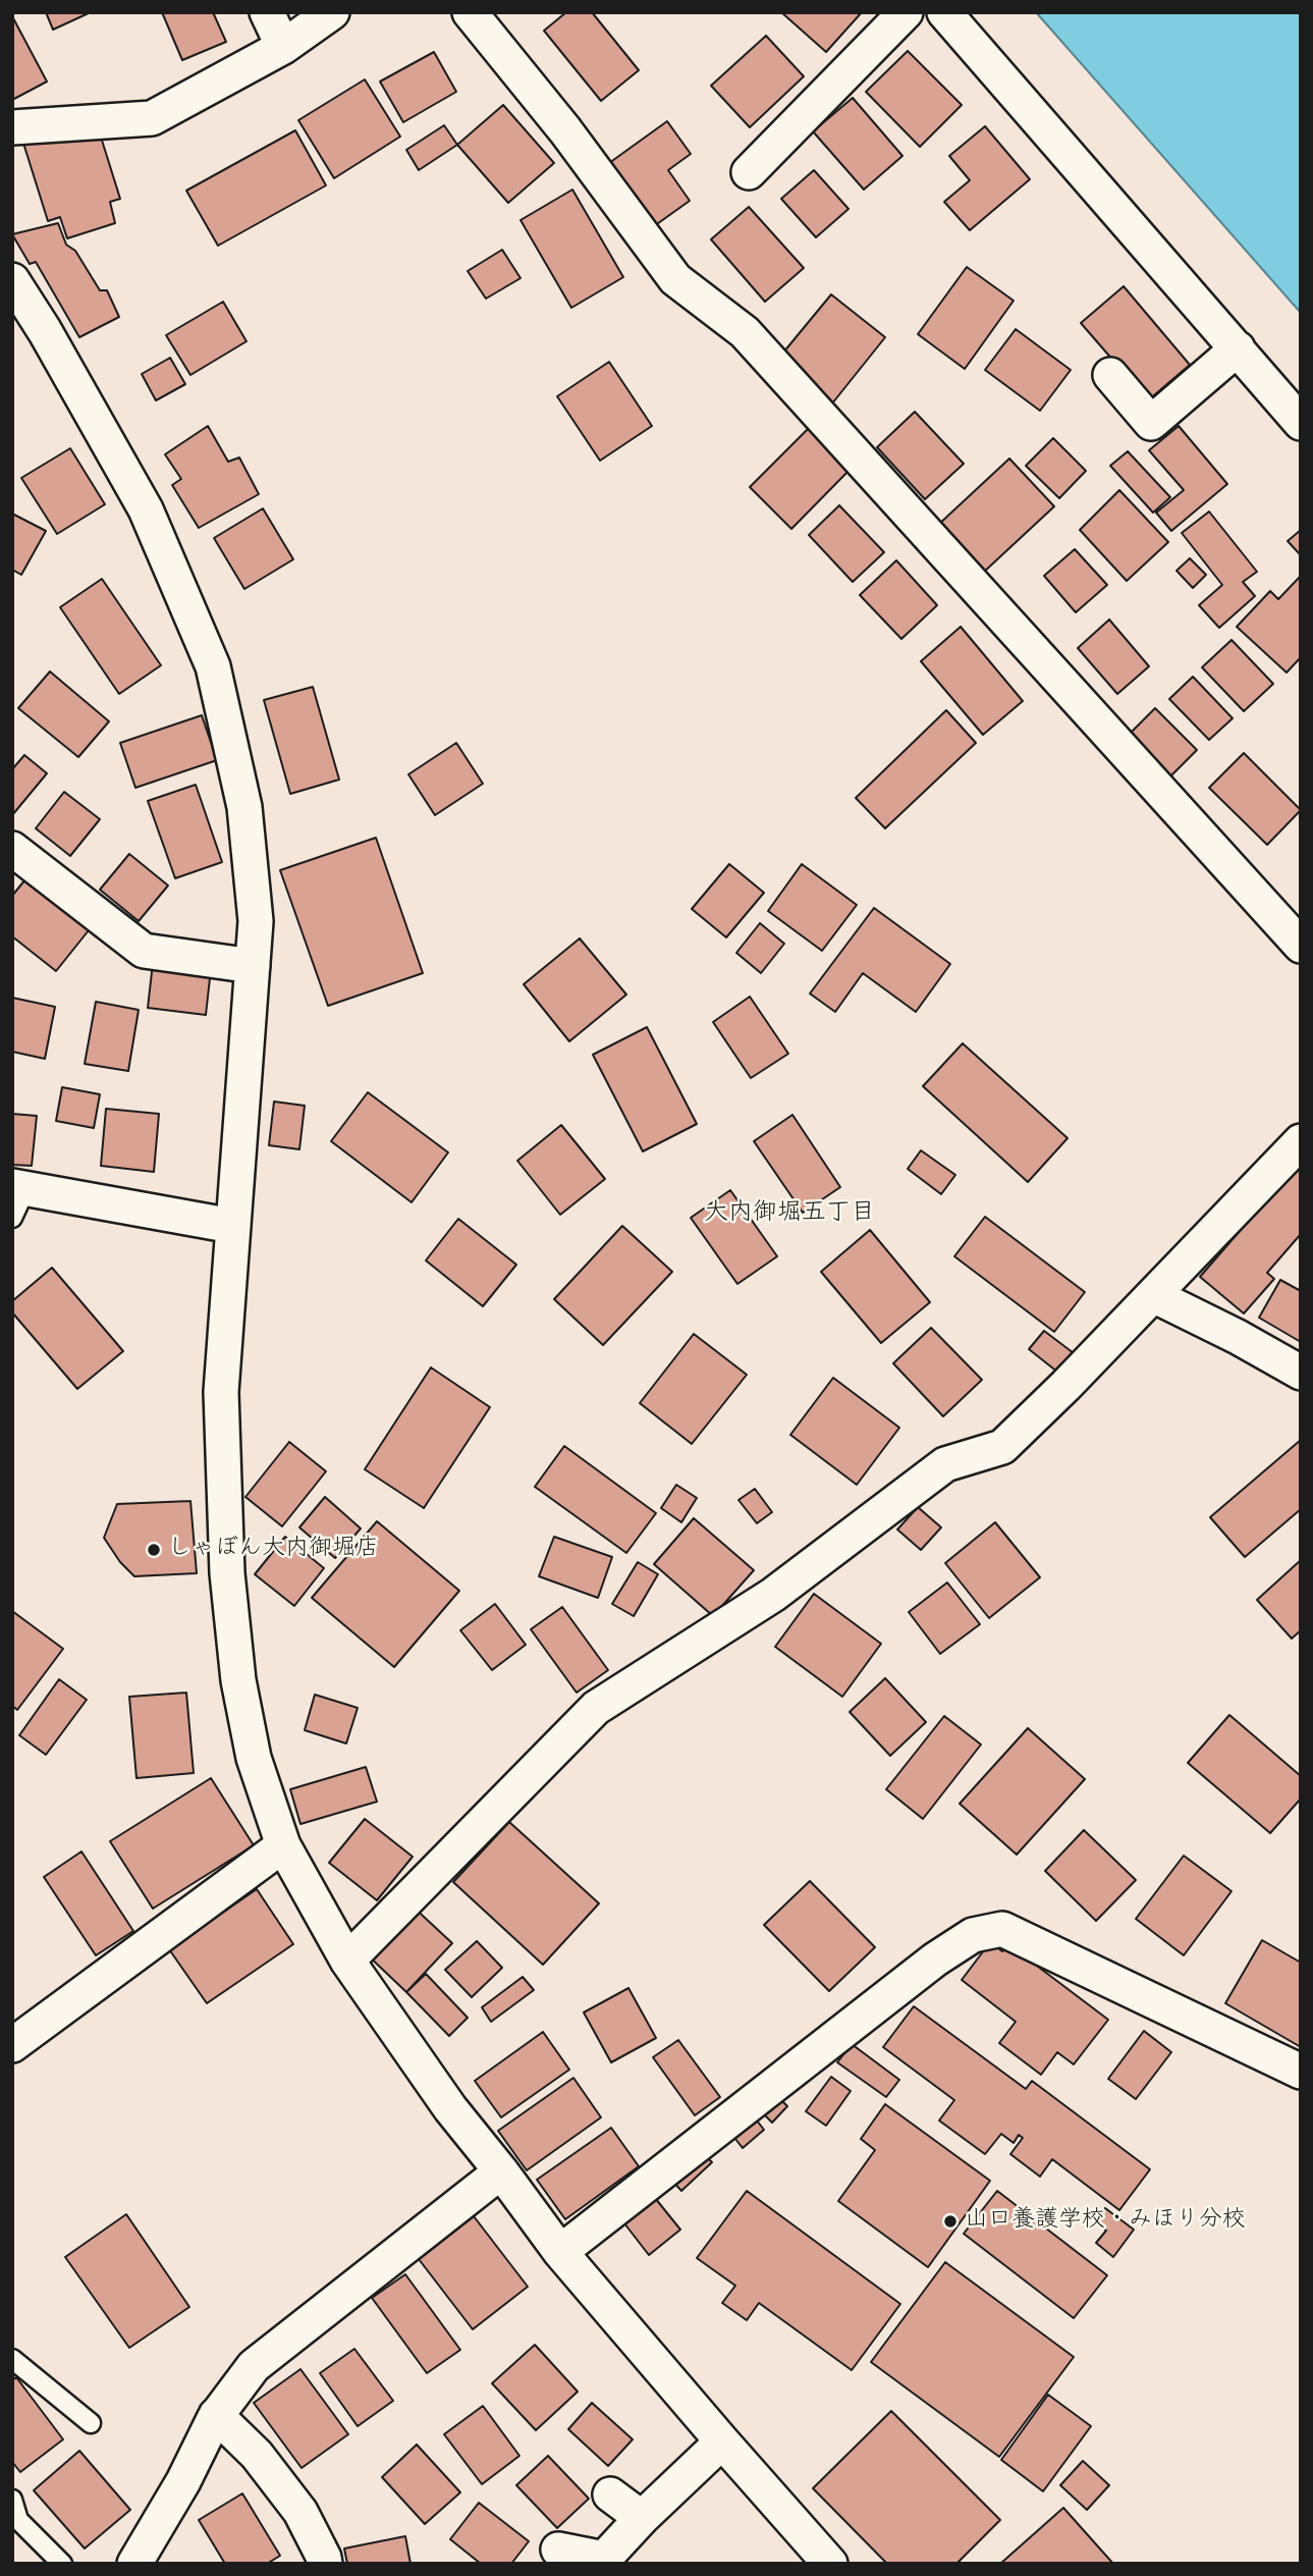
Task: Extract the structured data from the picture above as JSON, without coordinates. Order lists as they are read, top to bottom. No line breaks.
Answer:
{"districts":["大内御堀五丁目"],"places":["しゃぼん大内御堀店","山口養護学校・みほり分校"]}
